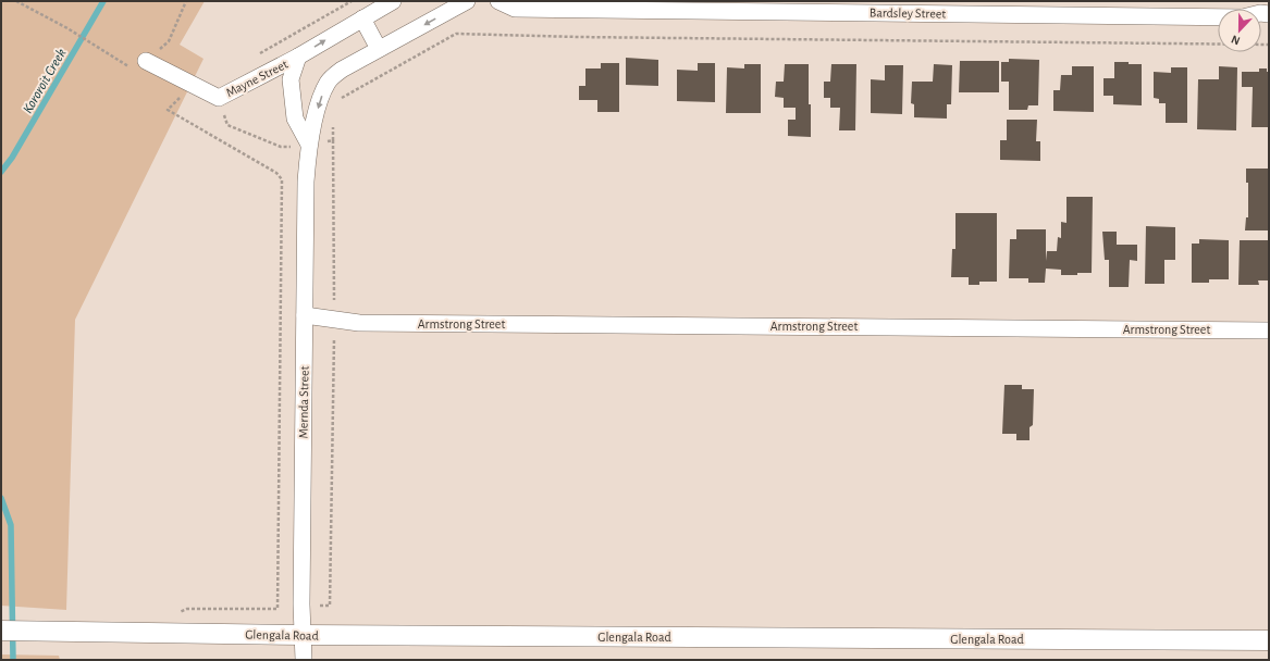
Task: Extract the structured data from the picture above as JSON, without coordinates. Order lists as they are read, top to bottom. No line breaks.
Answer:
{"streets":{"street":["Bardsley Street","Mayne Street","Armstrong Street","Mernda Street","Glengala Road"]},"crossings":[["Mayne Street","Mernda Street"],["Armstrong Street","Mernda Street"],["Mernda Street","Glengala Road"]],"water":["Kororoit Creek"],"north":"bottom"}
